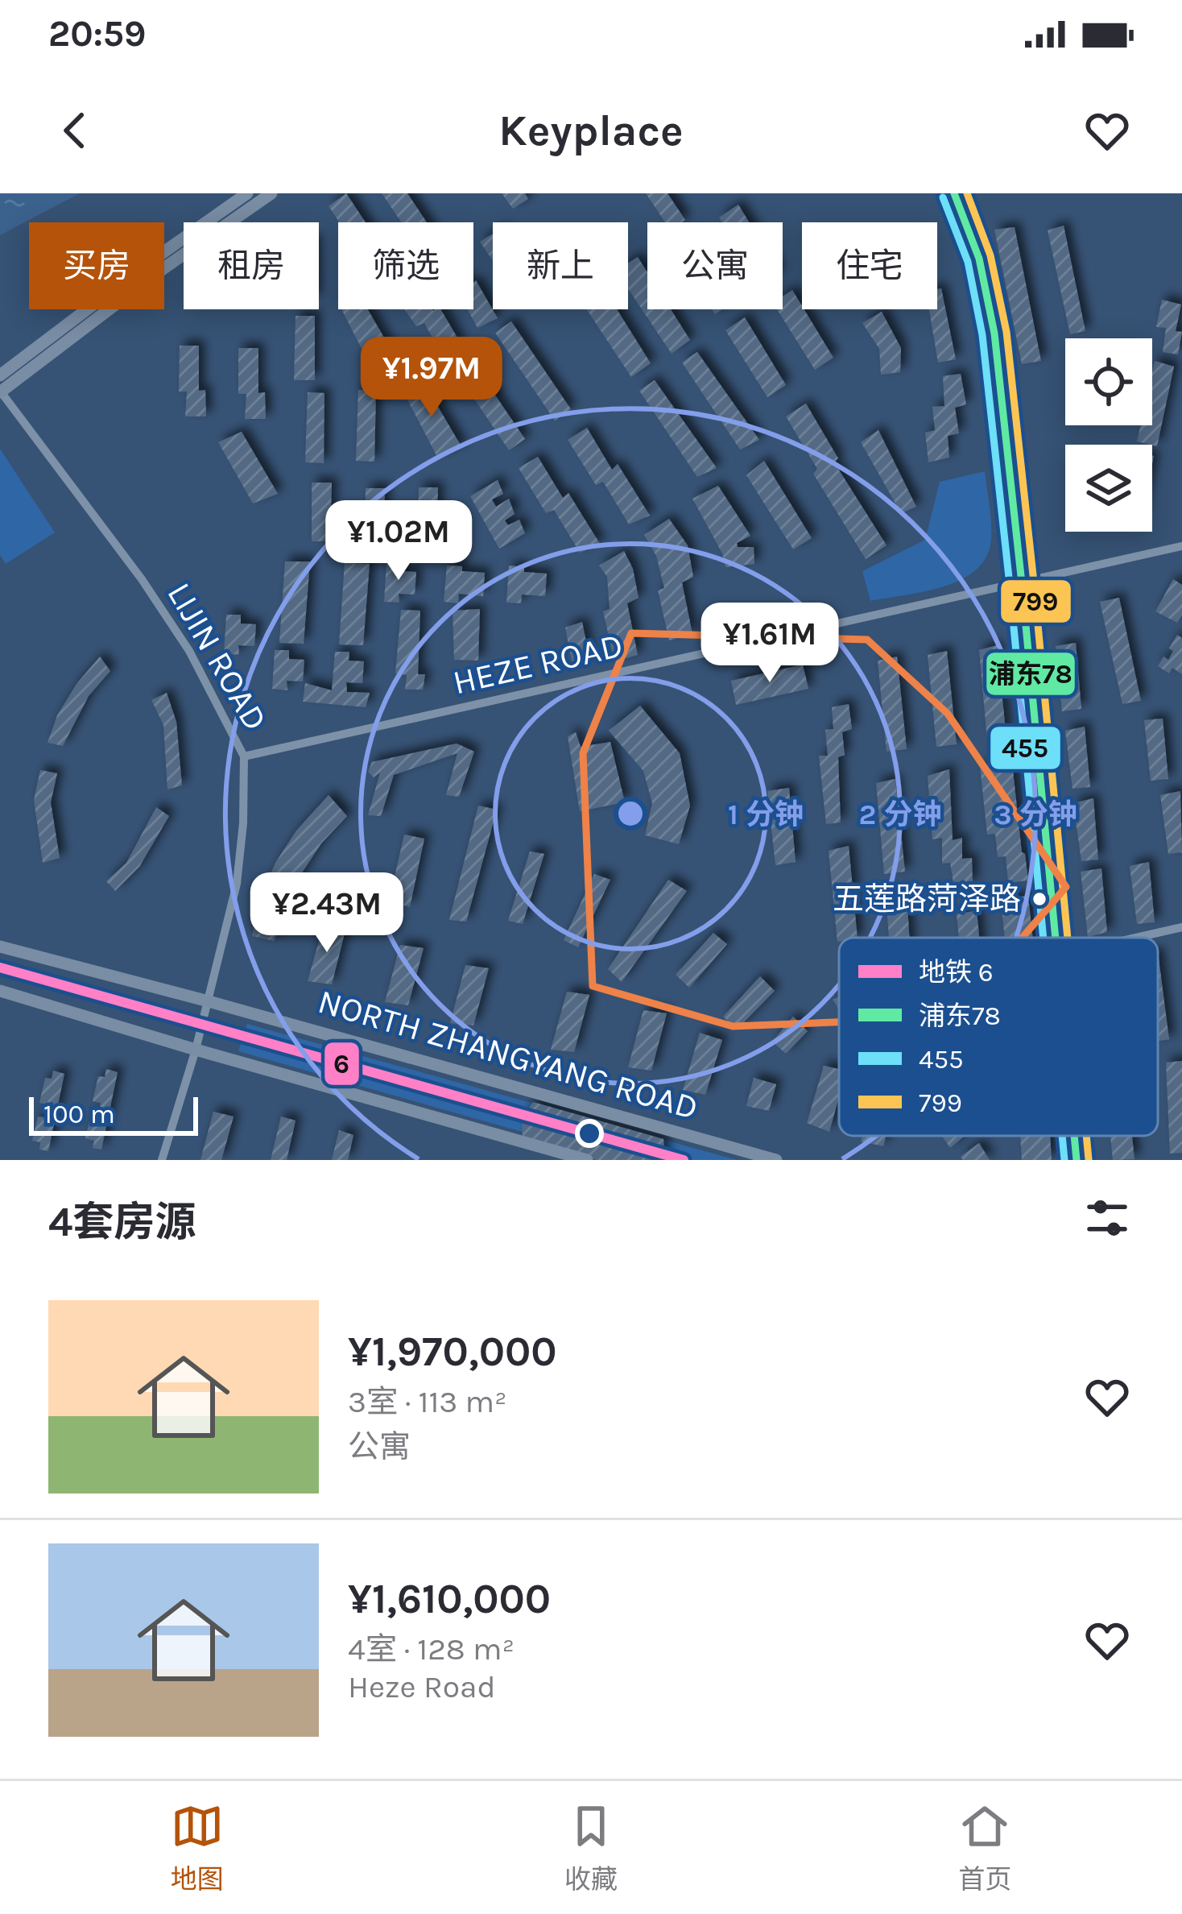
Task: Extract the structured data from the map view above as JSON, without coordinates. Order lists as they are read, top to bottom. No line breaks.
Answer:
{"streets":{"main road":["NORTH ZHANGYANG ROAD"],"street":["LIJIN ROAD","HEZE ROAD"]},"crossings":[["LIJIN ROAD","HEZE ROAD"],["LIJIN ROAD","NORTH ZHANGYANG ROAD"]],"places":["五莲路菏泽路"],"lines":["transit line 浦东78","transit line 799","transit line 455","metro line 6"],"legend":["地铁 6","浦东78","455","799"],"scale_bar":"100 m","page":{"status":"20:59","header":"Keyplace","chip":["买房","租房","筛选","新上","公寓","住宅"],"price":["¥1.97M","¥1.02M","¥1.61M","¥2.43M"],"scale":"100 m","heading":"4套房源","list":[{"name":"¥1,970,000","note":"3室 · 113 m² · 公寓"},{"name":"¥1,610,000","note":"4室 · 128 m² · Heze Road"}],"tabs":["地图","收藏","首页"]},"rings":["1 分钟","2 分钟","3 分钟"]}
